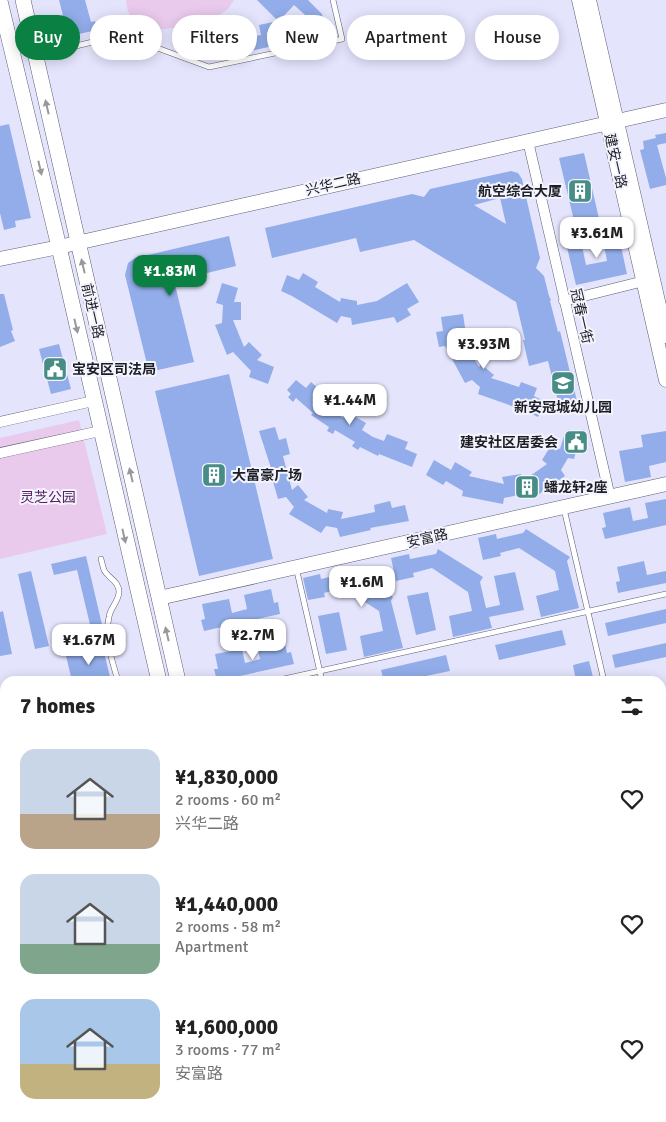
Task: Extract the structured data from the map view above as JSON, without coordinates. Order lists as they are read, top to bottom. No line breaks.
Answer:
{"streets":{"main road":["建安一路","兴华二路","前进一路","安富路"],"street":["冠春一街"]},"crossings":[["建安一路","兴华二路"],["兴华二路","前进一路"],["兴华二路","冠春一街"],["前进一路","安富路"],["冠春一街","安富路"]],"parks":["灵芝公园"],"places":{"building":["航空综合大厦","大富豪广场","蟠龙轩2座"],"public building":["宝安区司法局","建安社区居委会"],"school or university":["新安冠城幼儿园"]},"page":{"chip":["Buy","Rent","Filters","New","Apartment","House"],"price":["¥3.61M","¥1.83M","¥3.93M","¥1.44M","¥1.6M","¥2.7M","¥1.67M"],"heading":"7 homes","list":[{"name":"¥1,830,000","note":"2 rooms · 60 m² · 兴华二路"},{"name":"¥1,440,000","note":"2 rooms · 58 m² · Apartment"},{"name":"¥1,600,000","note":"3 rooms · 77 m² · 安富路"}]}}
